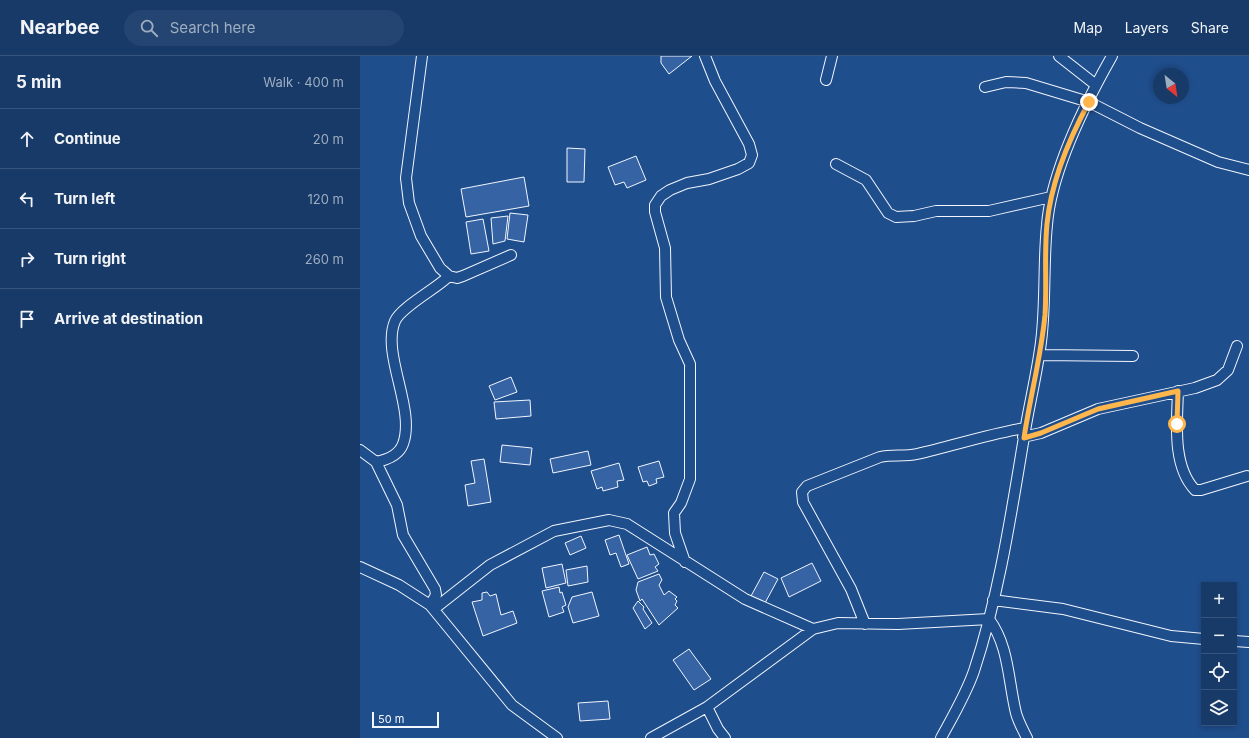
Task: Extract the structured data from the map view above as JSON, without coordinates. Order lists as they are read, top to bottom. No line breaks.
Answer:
{"scale_bar":"50 m","north":"bottom right","page":{"header":"Nearbee","search":"Search here","nav":["Map","Layers","Share"],"heading":["5 min","Walk · 400 m"],"list":[["Continue","20 m"],["Turn left","120 m"],["Turn right","260 m"],"Arrive at destination"],"map_buttons":["+","−"],"scale":"50 m"}}
